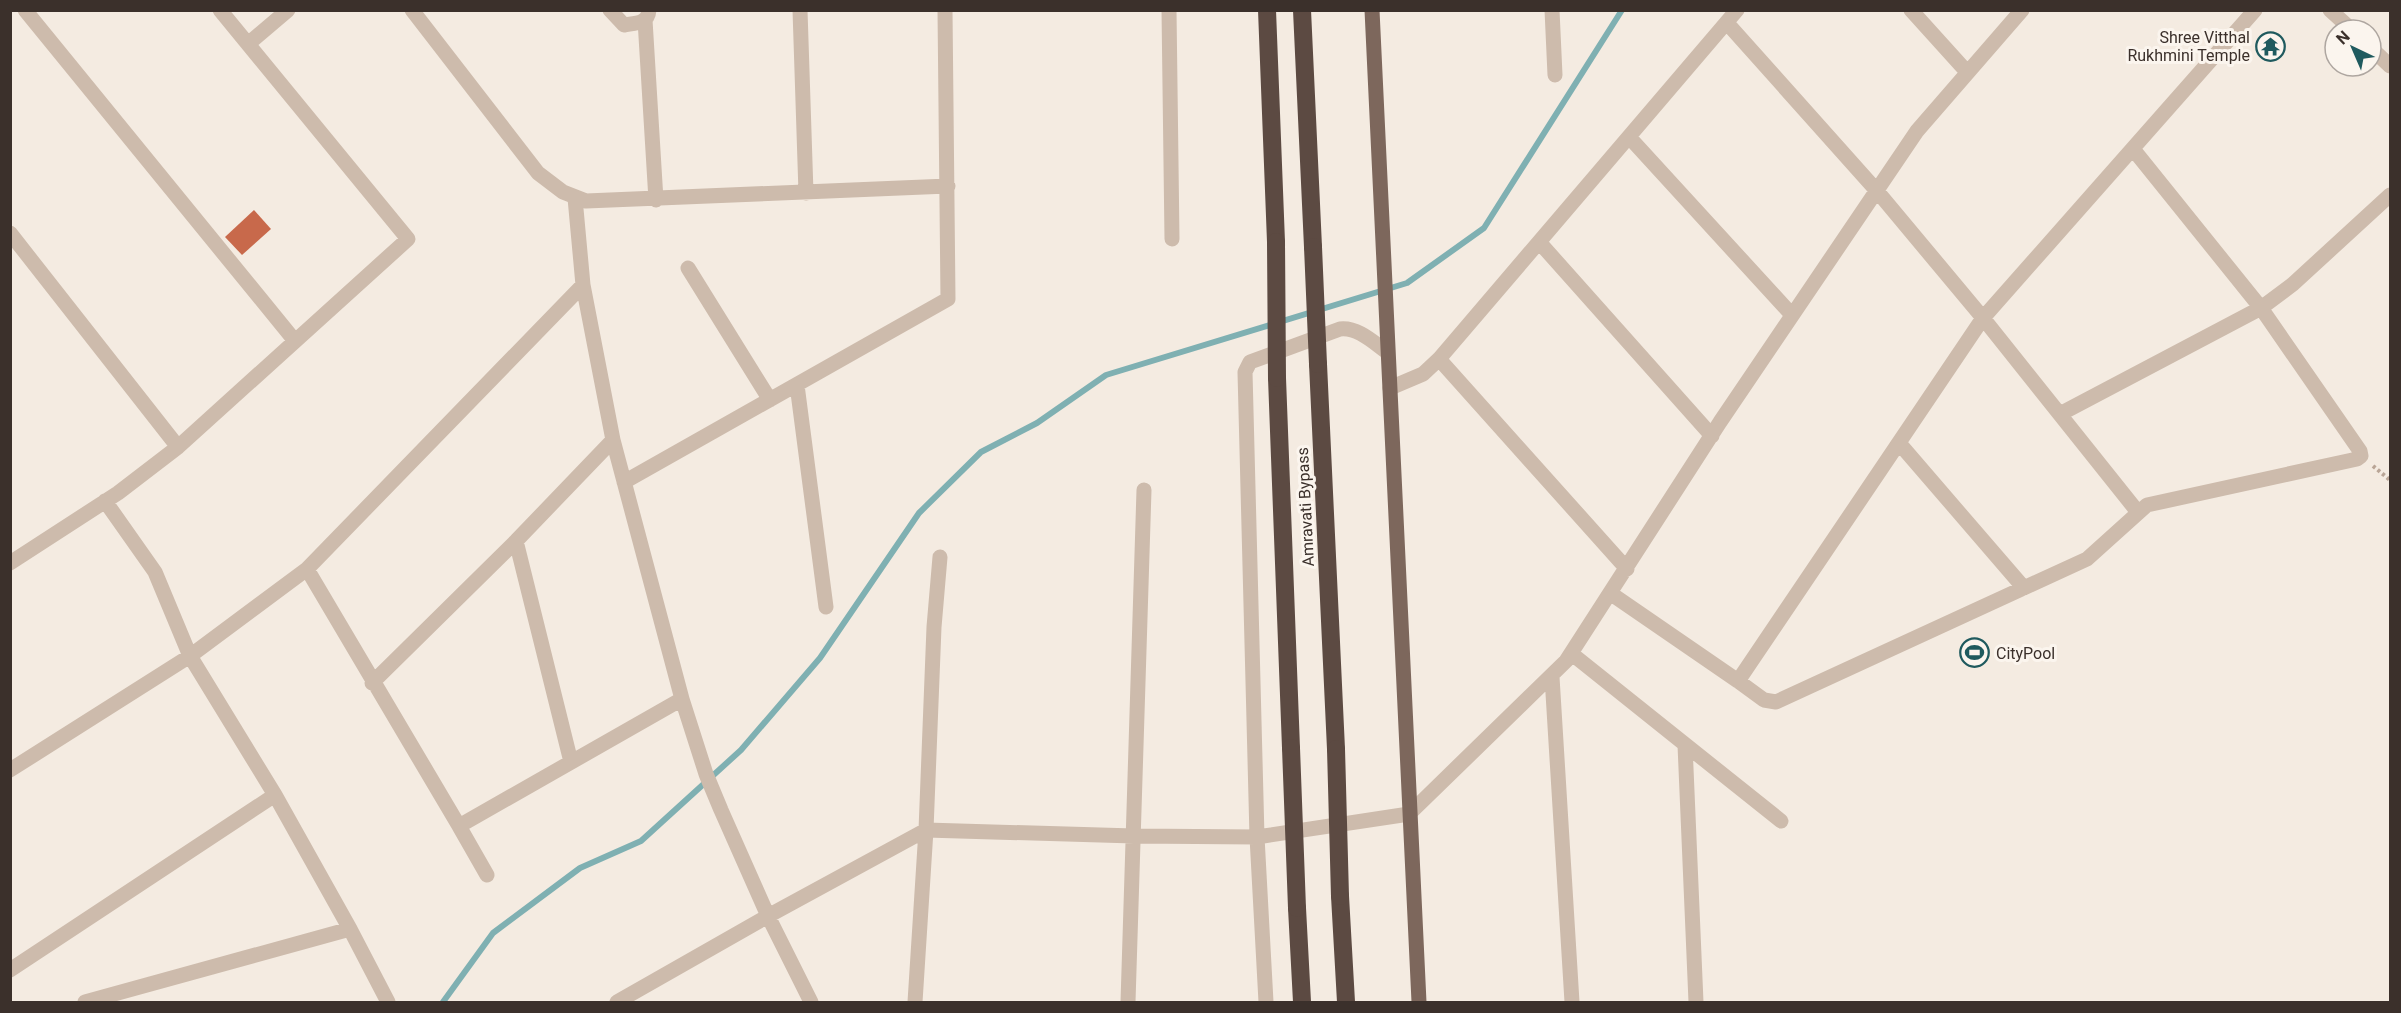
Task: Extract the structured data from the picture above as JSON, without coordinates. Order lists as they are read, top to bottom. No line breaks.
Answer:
{"streets":{"highway":["Amravati Bypass"]},"places":{"temple":["Shree Vitthal Rukhmini Temple"],"sports":["CityPool"]},"north":"top left"}
